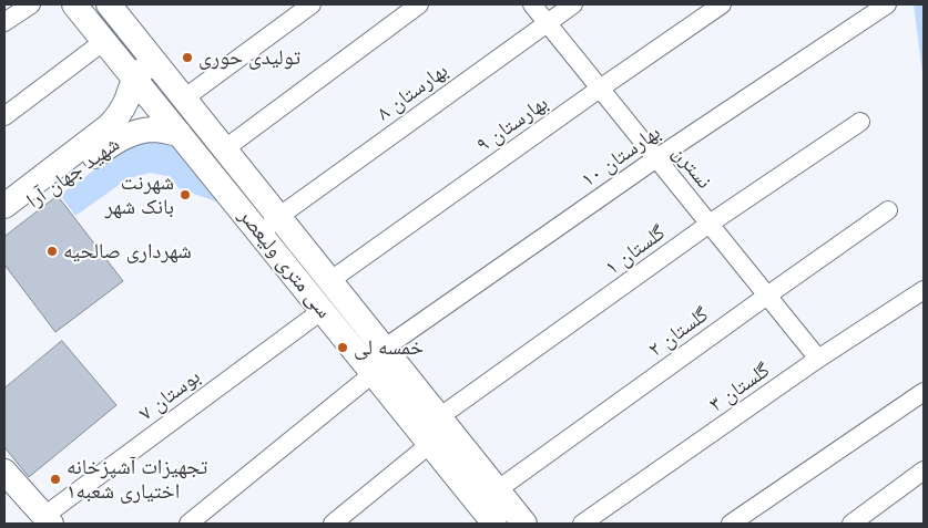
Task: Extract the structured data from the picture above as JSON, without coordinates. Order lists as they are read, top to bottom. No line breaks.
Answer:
{"streets":{"main road":["شهید جهان آرا","سی متری ولیعصر"],"street":["بهارستان ۸","بهارستان ۹","بهارستان ۱۰","نسترن","گلستان ۱","گلستان ۲","گلستان ۳","بوستان ۷"]},"crossings":[["بهارستان ۸","نسترن"],["بهارستان ۸","سی متری ولیعصر"],["بهارستان ۹","نسترن"],["بهارستان ۹","سی متری ولیعصر"],["بهارستان ۱۰","نسترن"],["بهارستان ۱۰","سی متری ولیعصر"],["نسترن","گلستان ۱"],["نسترن","گلستان ۲"],["نسترن","گلستان ۳"],["شهید جهان آرا","سی متری ولیعصر"],["گلستان ۱","سی متری ولیعصر"],["سی متری ولیعصر","گلستان ۲"],["سی متری ولیعصر","بوستان ۷"]],"places":["تولیدی حوری","شهرنت بانک شهر","شهرداری صالحیه","خمسه لی","تجهیزات آشپزخانه اختیاری شعبه۱"]}
